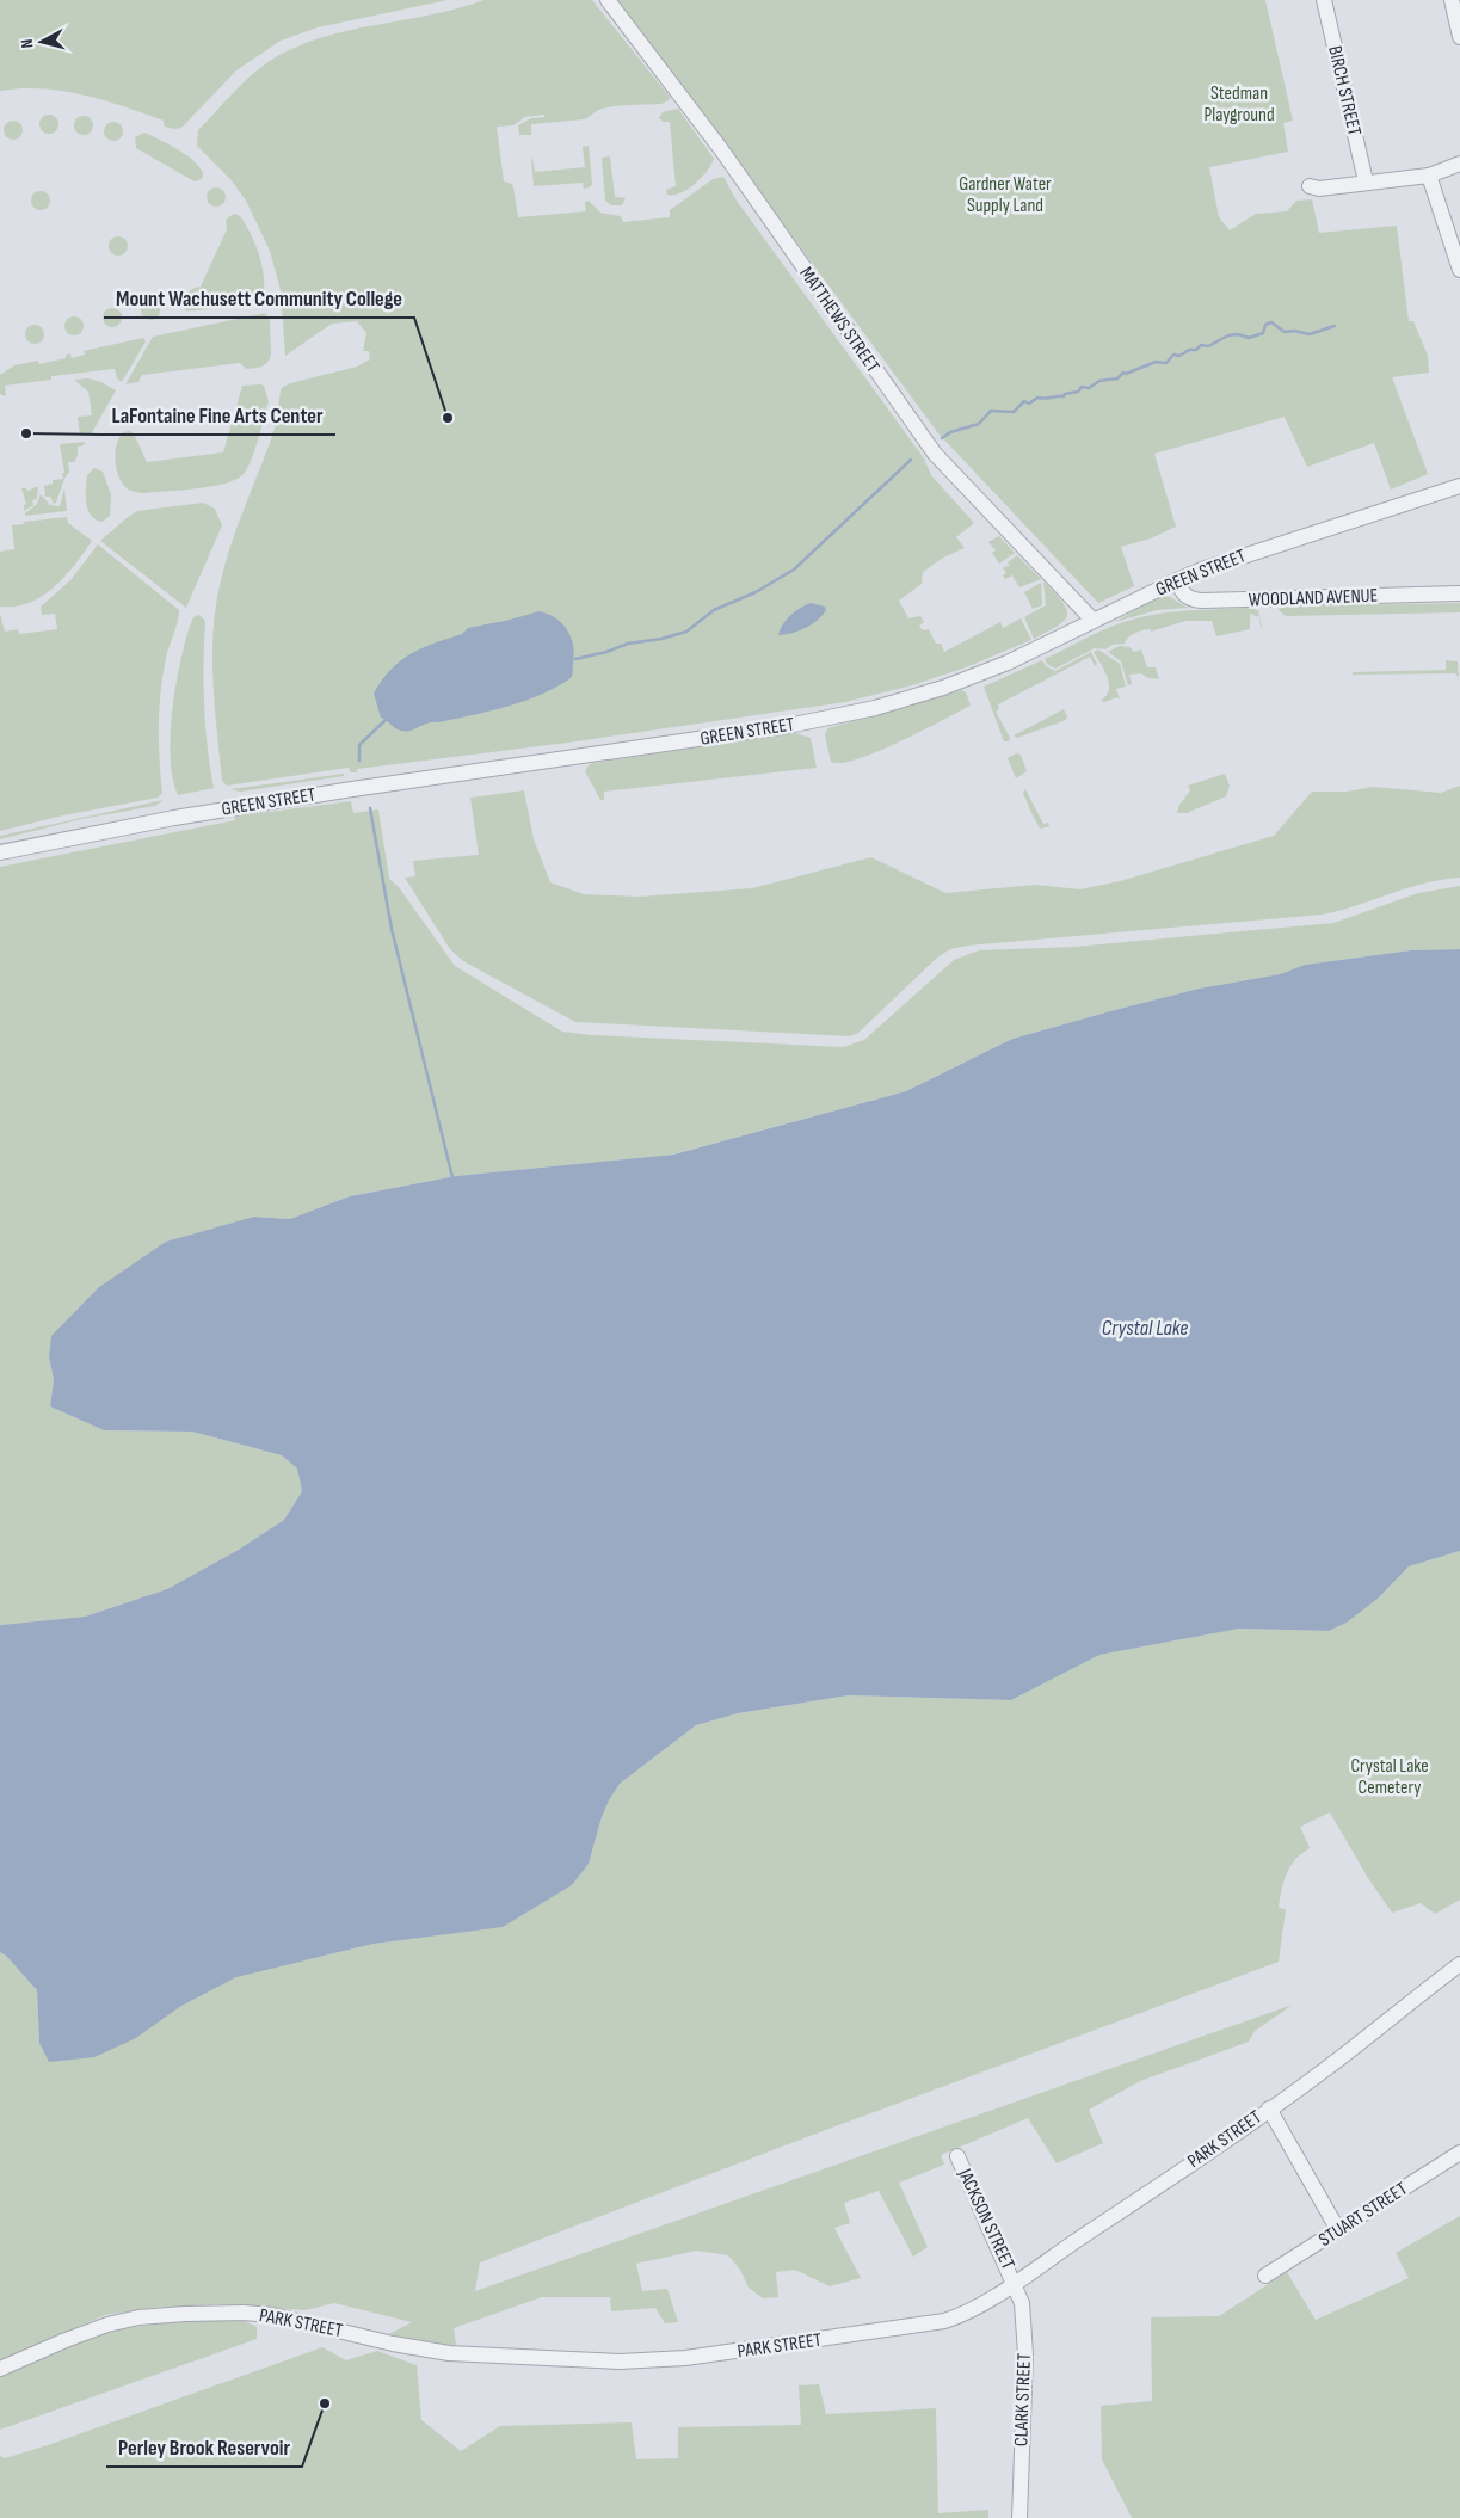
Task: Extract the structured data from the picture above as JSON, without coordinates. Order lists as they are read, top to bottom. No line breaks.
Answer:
{"streets":{"street":["BIRCH STREET","MATTHEWS STREET","GREEN STREET","WOODLAND AVENUE","PARK STREET","STUART STREET","JACKSON STREET","CLARK STREET"]},"crossings":[["MATTHEWS STREET","GREEN STREET"],["GREEN STREET","WOODLAND AVENUE"],["PARK STREET","JACKSON STREET"],["PARK STREET","CLARK STREET"],["JACKSON STREET","CLARK STREET"]],"water":["Crystal Lake"],"parks":["Stedman Playground","Gardner Water Supply Land","Crystal Lake Cemetery"],"places":["Mount Wachusett Community College","LaFontaine Fine Arts Center","Perley Brook Reservoir"],"north":"left"}
